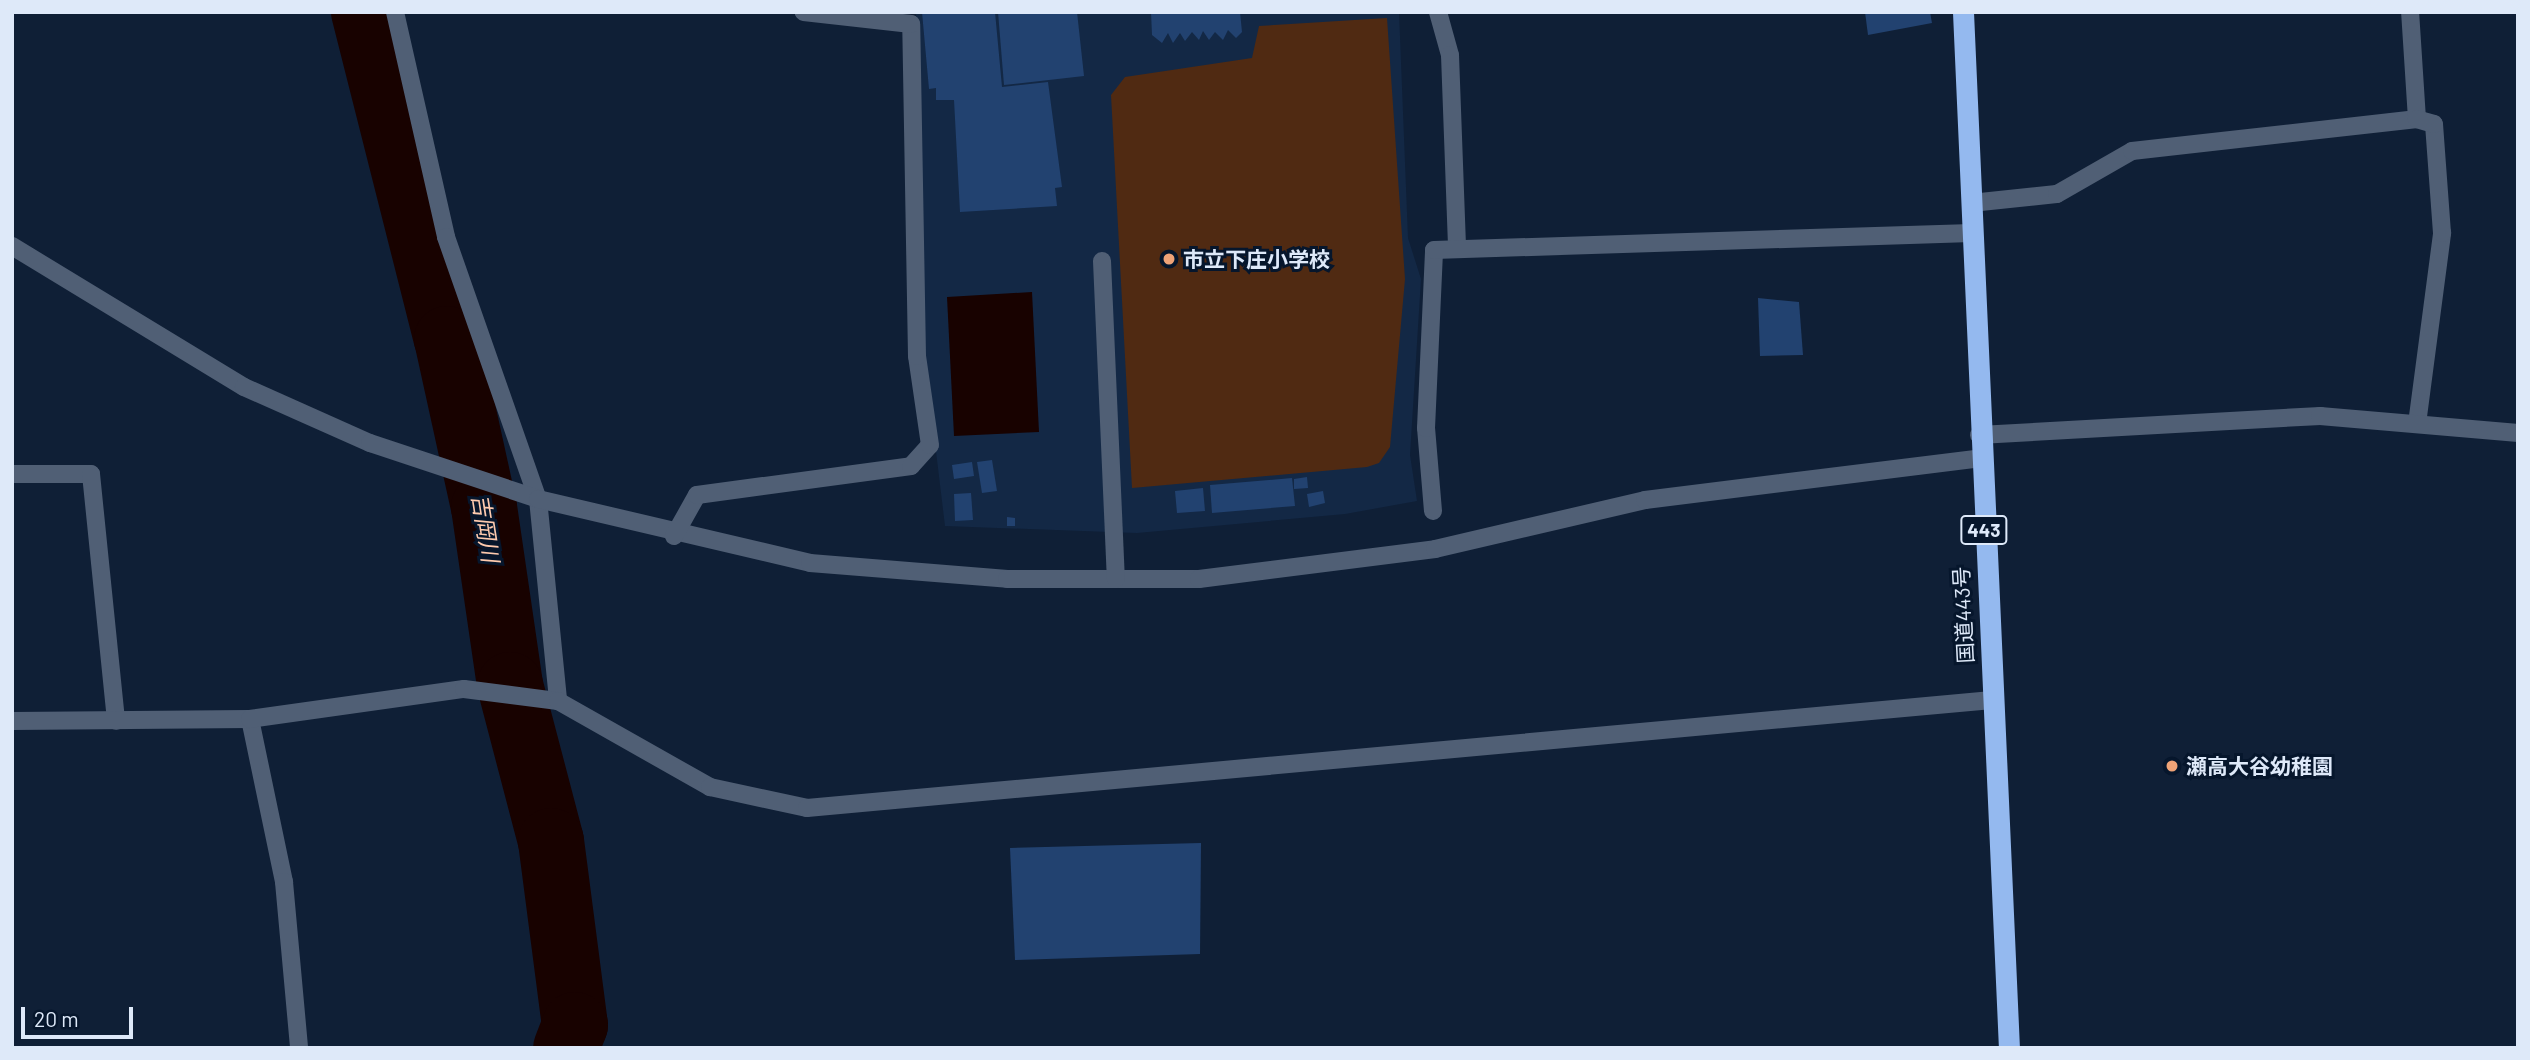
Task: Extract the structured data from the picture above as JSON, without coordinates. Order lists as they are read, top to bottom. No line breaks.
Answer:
{"streets":{"highway":["443","国道443号"]},"water":["吉岡川"],"places":["市立下庄小学校","瀬高大谷幼稚園"],"scale_bar":"20 m"}
